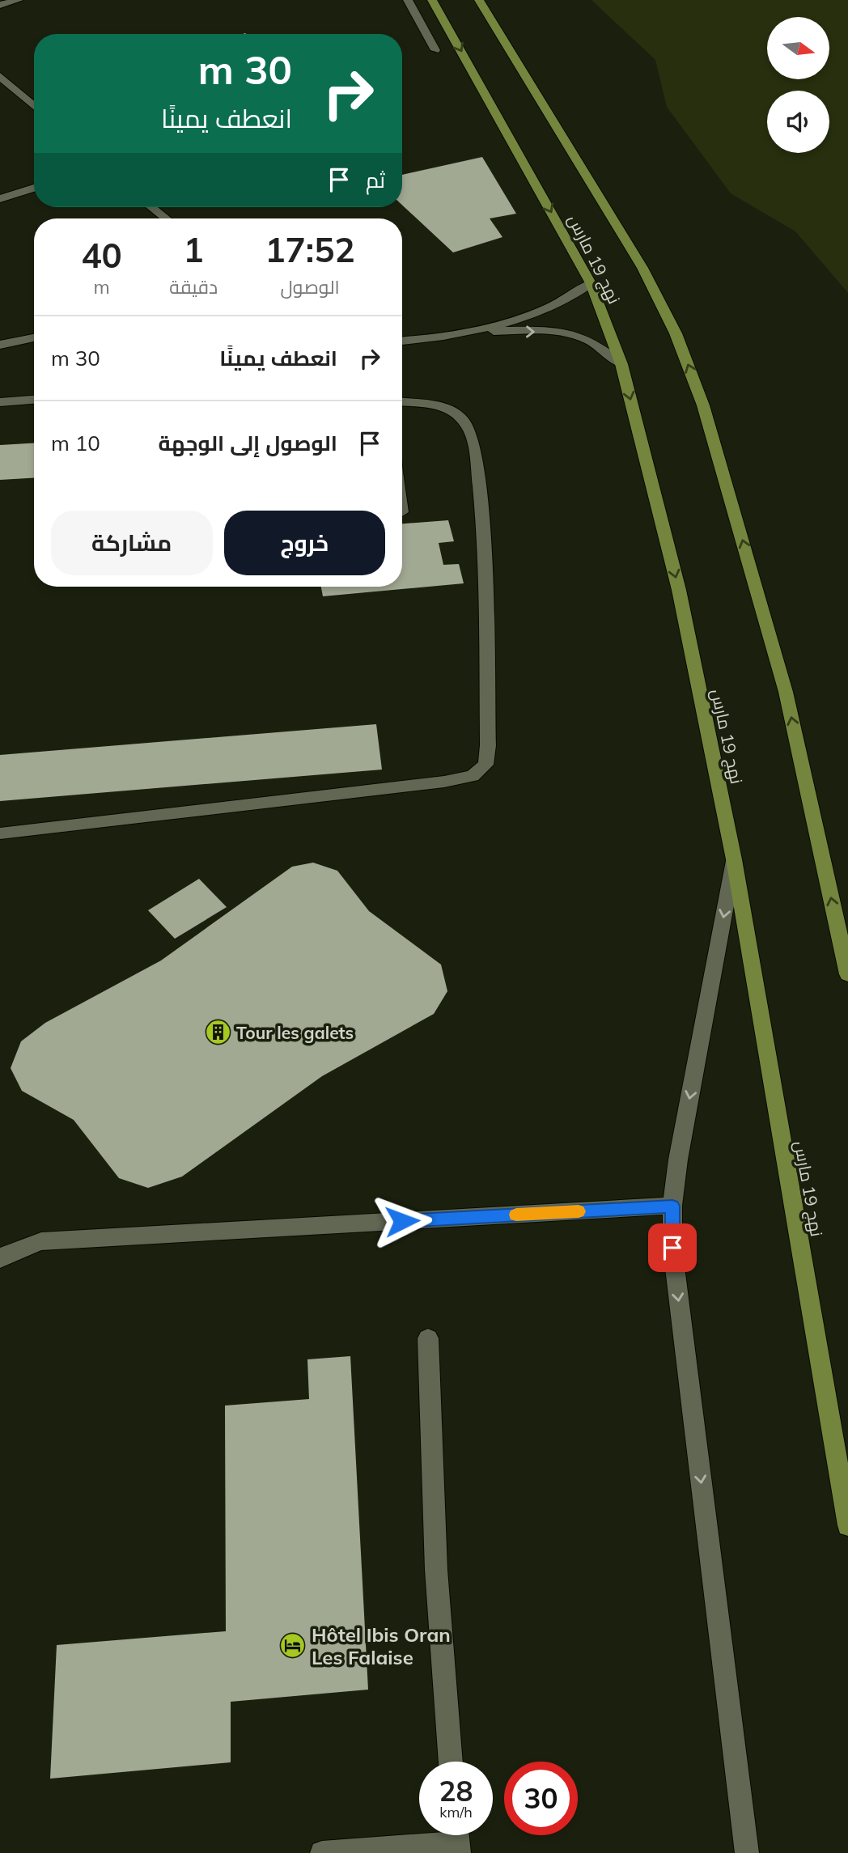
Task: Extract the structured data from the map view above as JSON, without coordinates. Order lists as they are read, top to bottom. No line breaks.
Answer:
{"streets":{"main road":["نهج 19 مارس"]},"places":{"building":["Tour les galets"],"hotel":["Hôtel Ibis Oran Les Falaise"]},"north":"right","page":{"turn":["30 m","انعطف يمينًا"],"then":"ثم","eta":["17:52","الوصول","1","دقيقة","40","m"],"list":[{"name":"انعطف يمينًا","value":"30 m"},{"name":"الوصول إلى الوجهة","value":"10 m"}],"buttons":["خروج","مشاركة"],"speed":"28 km/h","limit":"30"}}
